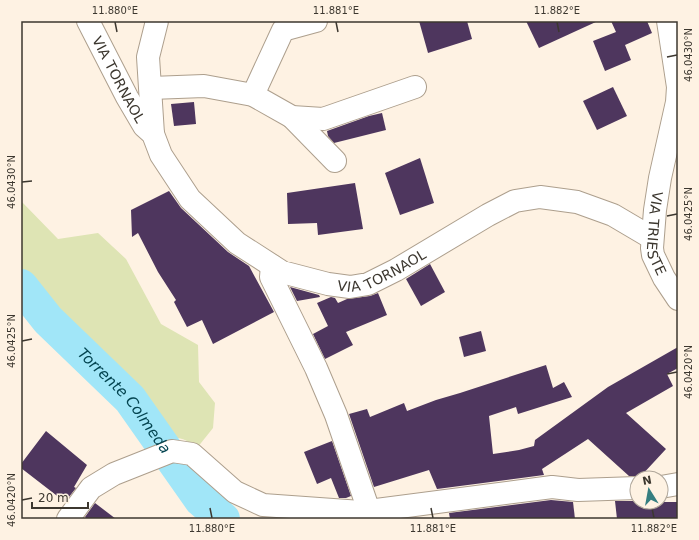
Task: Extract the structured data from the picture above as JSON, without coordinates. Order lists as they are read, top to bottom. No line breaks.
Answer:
{"streets":{"street":["VIA TORNAOL","VIA TRIESTE"]},"crossings":[["VIA TORNAOL","VIA TRIESTE"]],"water":["Torrente Colmeda"],"scale_bar":"20 m","north":"top","coordinates":["11.880°E","11.881°E","11.882°E","46.0430°N","46.0425°N","46.0420°N"]}
